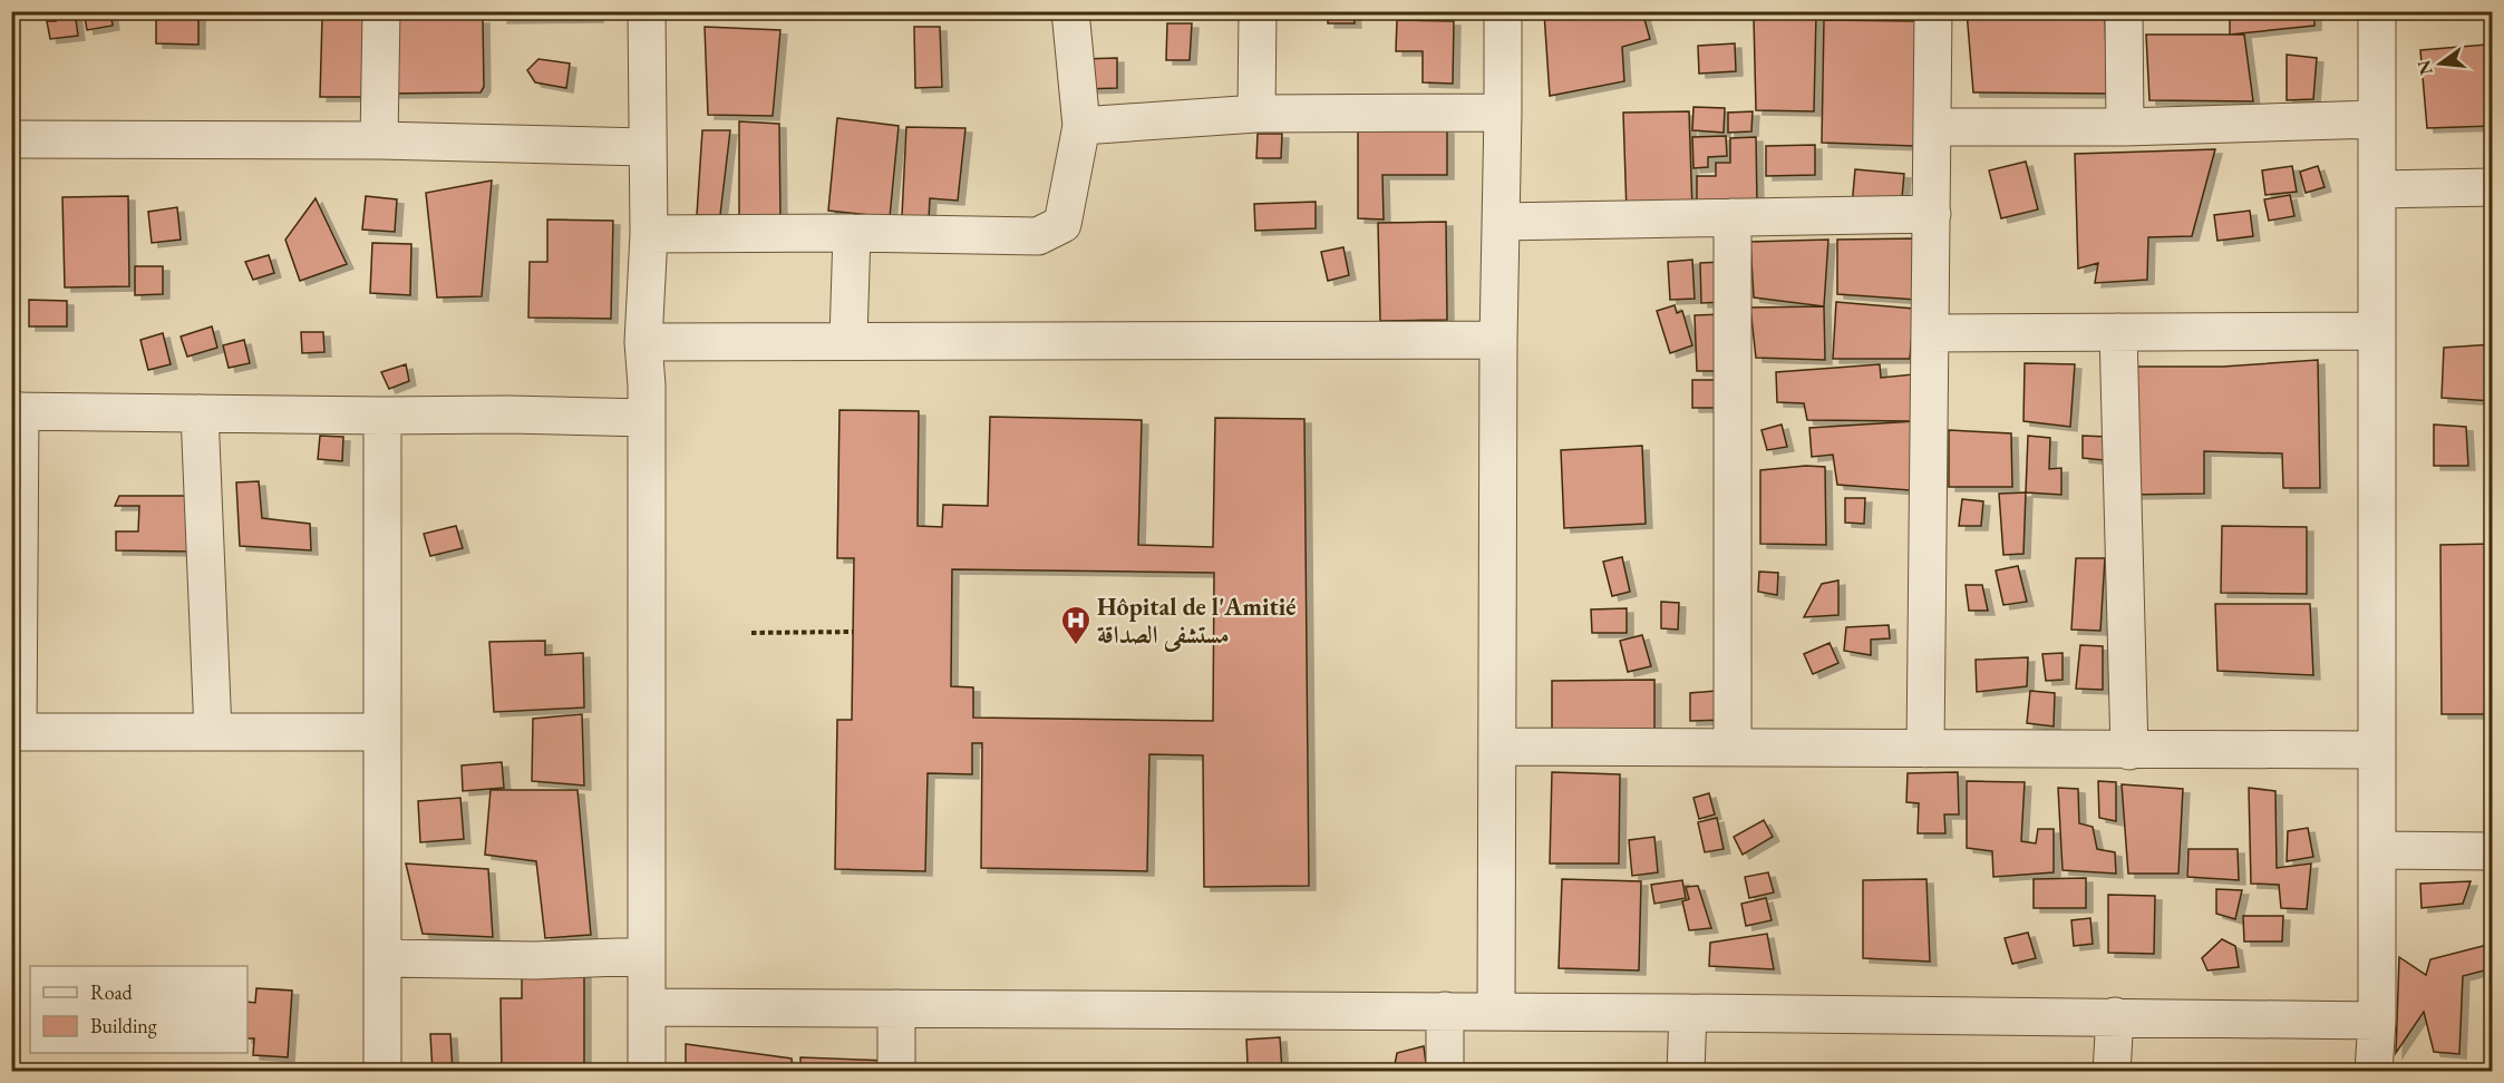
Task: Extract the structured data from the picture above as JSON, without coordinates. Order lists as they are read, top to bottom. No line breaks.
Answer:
{"places":{"hospital":["Hôpital de l'Amitié مستشفى الصداقة"]},"legend":["Road","Building"],"north":"left"}
